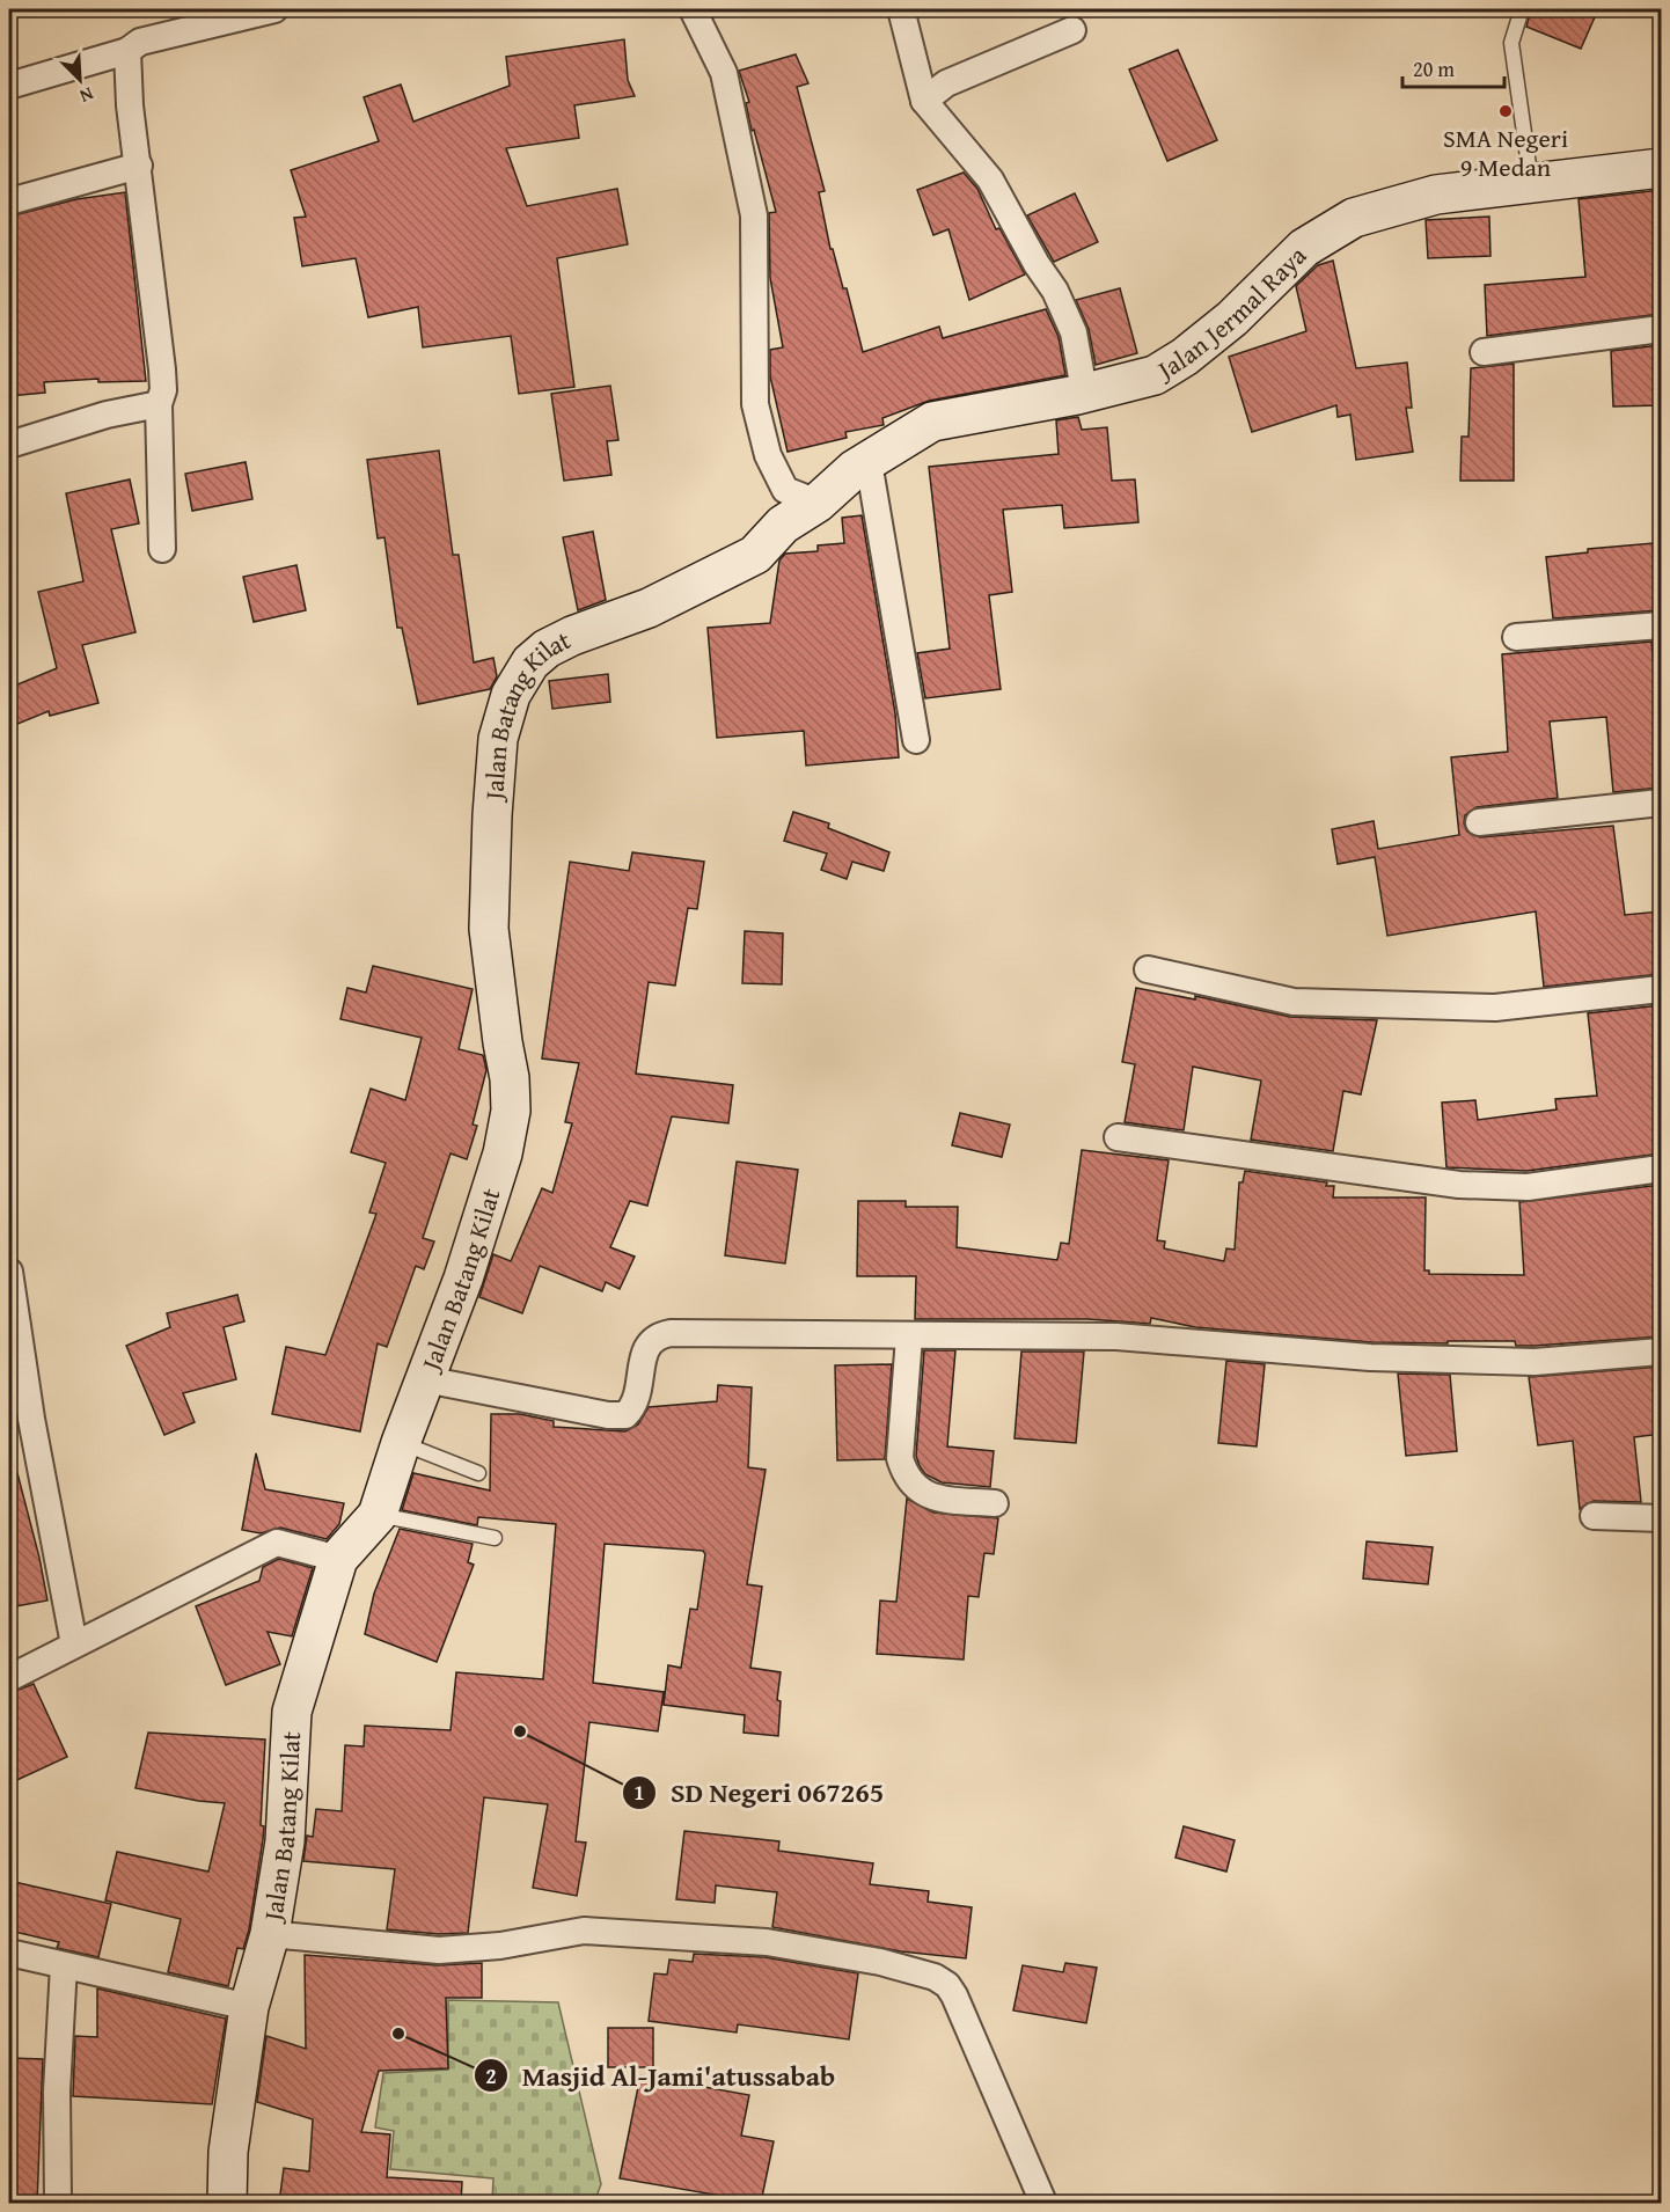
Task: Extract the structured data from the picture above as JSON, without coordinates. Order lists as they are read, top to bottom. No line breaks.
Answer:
{"streets":{"street":["Jalan Jermal Raya","Jalan Batang Kilat"]},"crossings":[["Jalan Jermal Raya","Jalan Batang Kilat"]],"places":["SMA Negeri 9 Medan","SD Negeri 067265","Masjid Al-Jami'atussabab"],"scale_bar":"20 m","north":"bottom right"}
